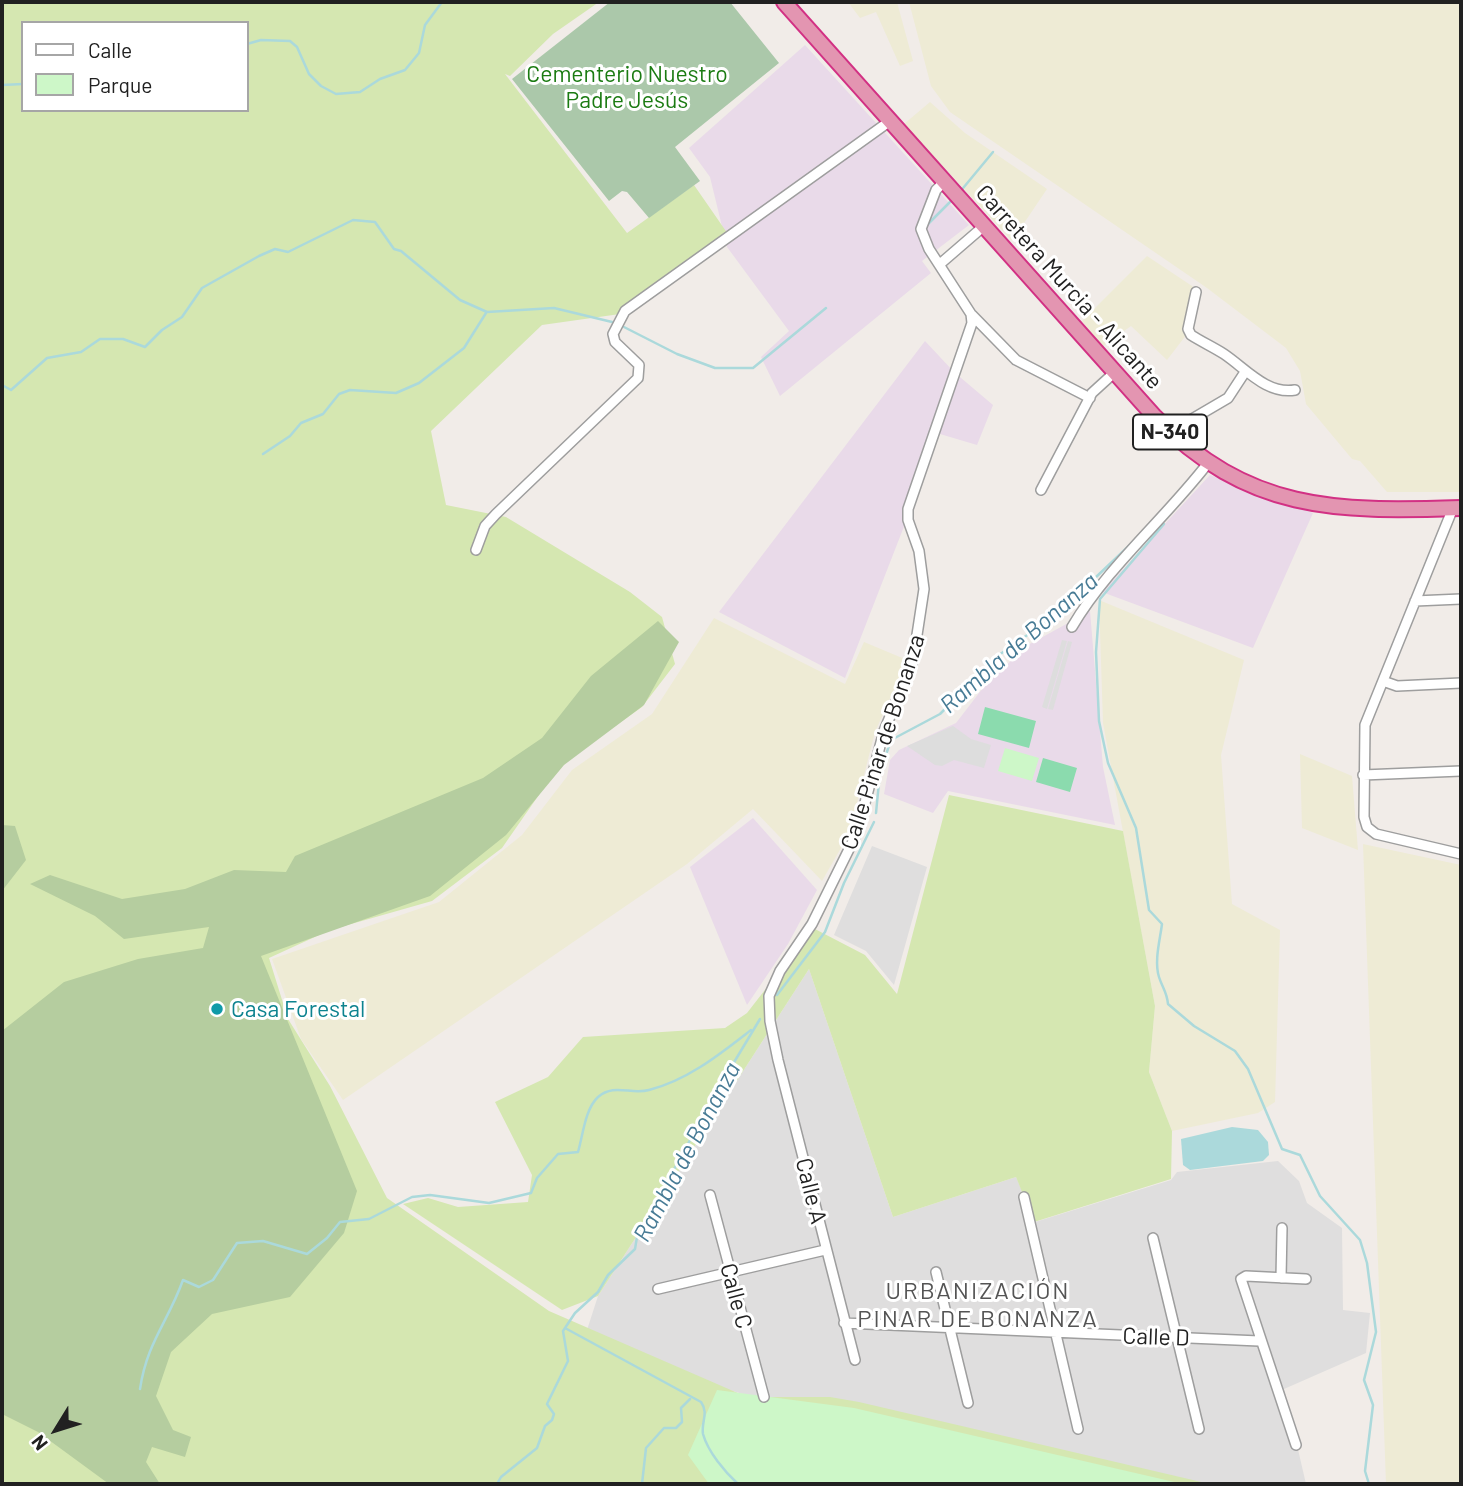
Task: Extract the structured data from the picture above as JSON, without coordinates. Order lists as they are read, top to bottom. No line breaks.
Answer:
{"streets":{"highway":["Carretera Murcia - Alicante","N-340"],"street":["Calle Pinar de Bonanza","Calle A","Calle C","Calle D"]},"crossings":[["Calle Pinar de Bonanza","Calle A"],["Calle A","Calle D"]],"districts":["URBANIZACIÓN PINAR DE BONANZA"],"water":["Rambla de Bonanza"],"parks":["Cementerio Nuestro Padre Jesús"],"places":["Casa Forestal"],"legend":["Calle","Parque"],"north":"bottom left"}
